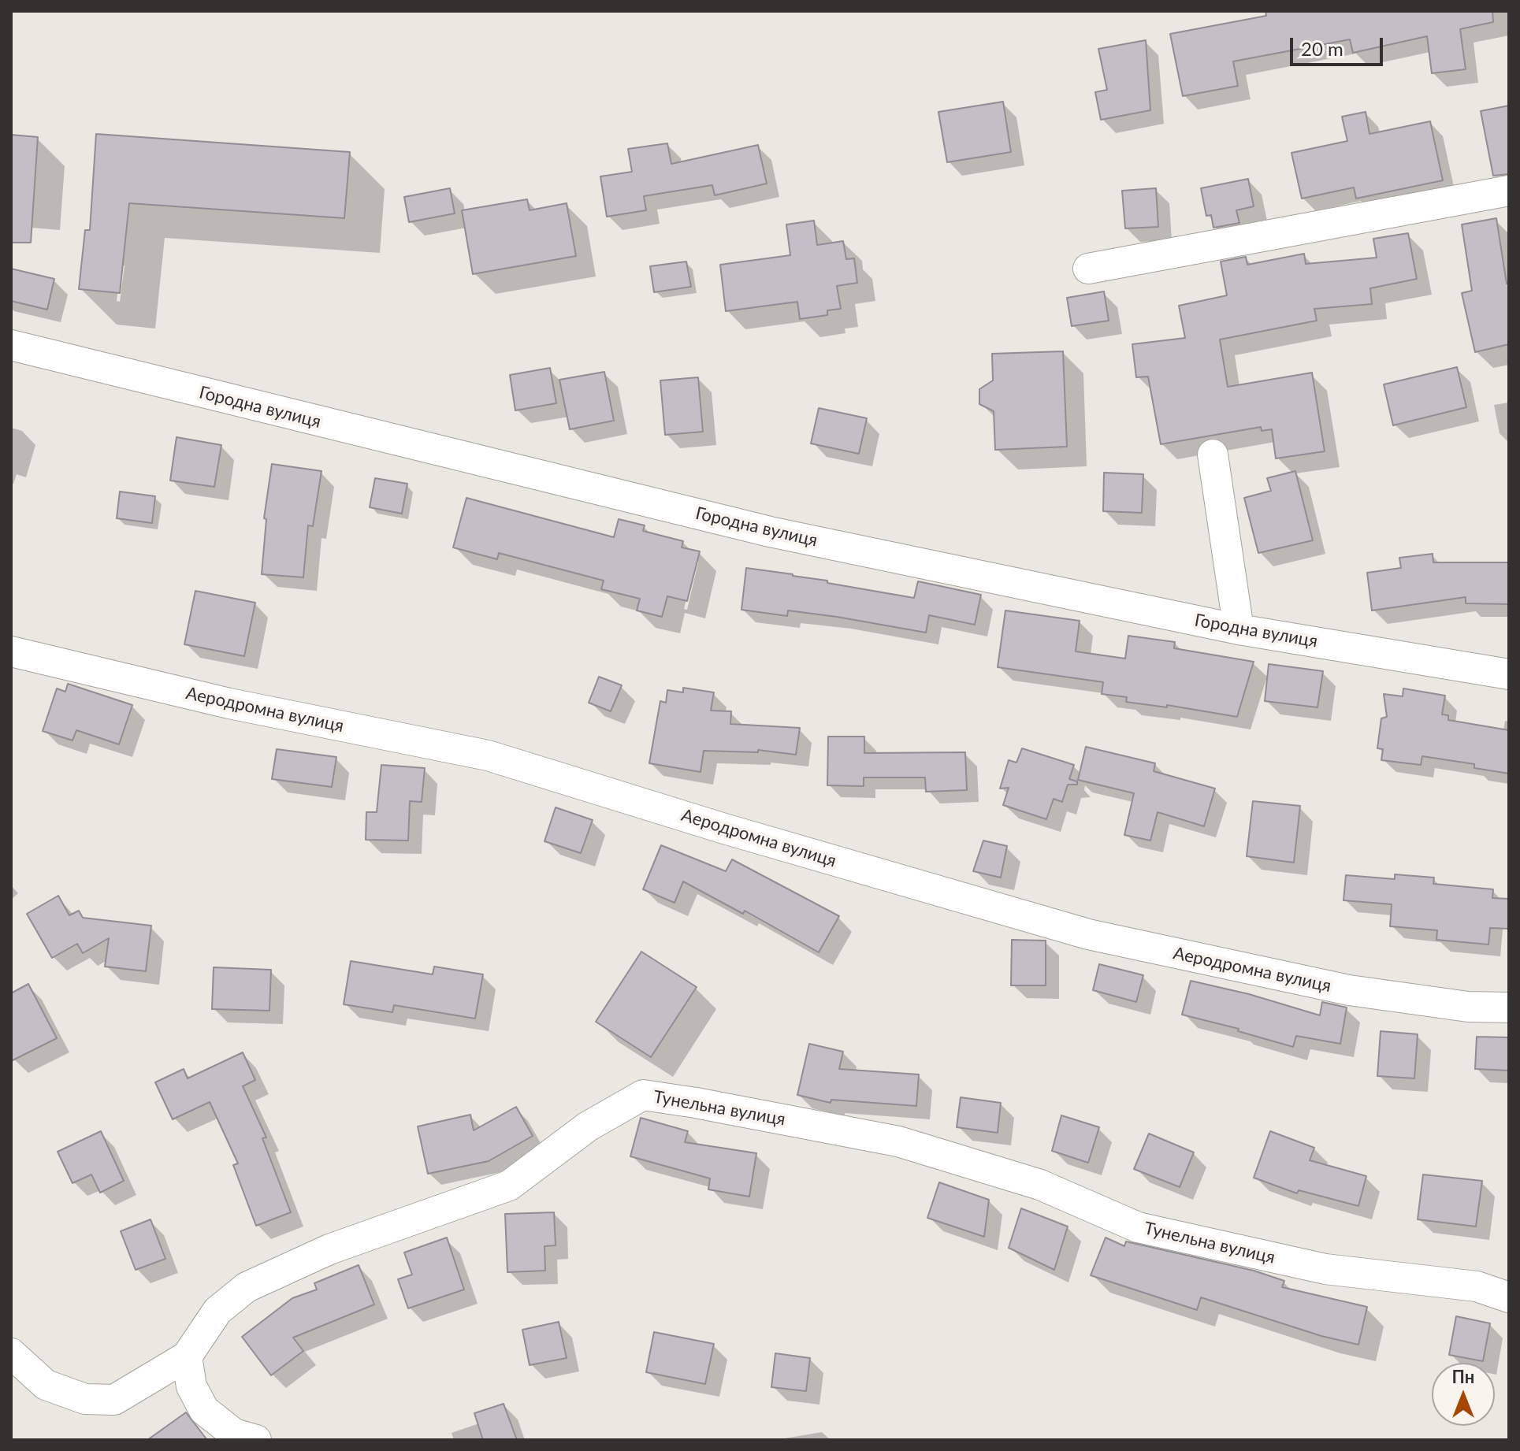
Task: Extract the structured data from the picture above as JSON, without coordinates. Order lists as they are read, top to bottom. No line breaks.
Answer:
{"streets":{"street":["Городна вулиця","Аеродромна вулиця","Тунельна вулиця"]},"scale_bar":"20 m","north":"top"}
